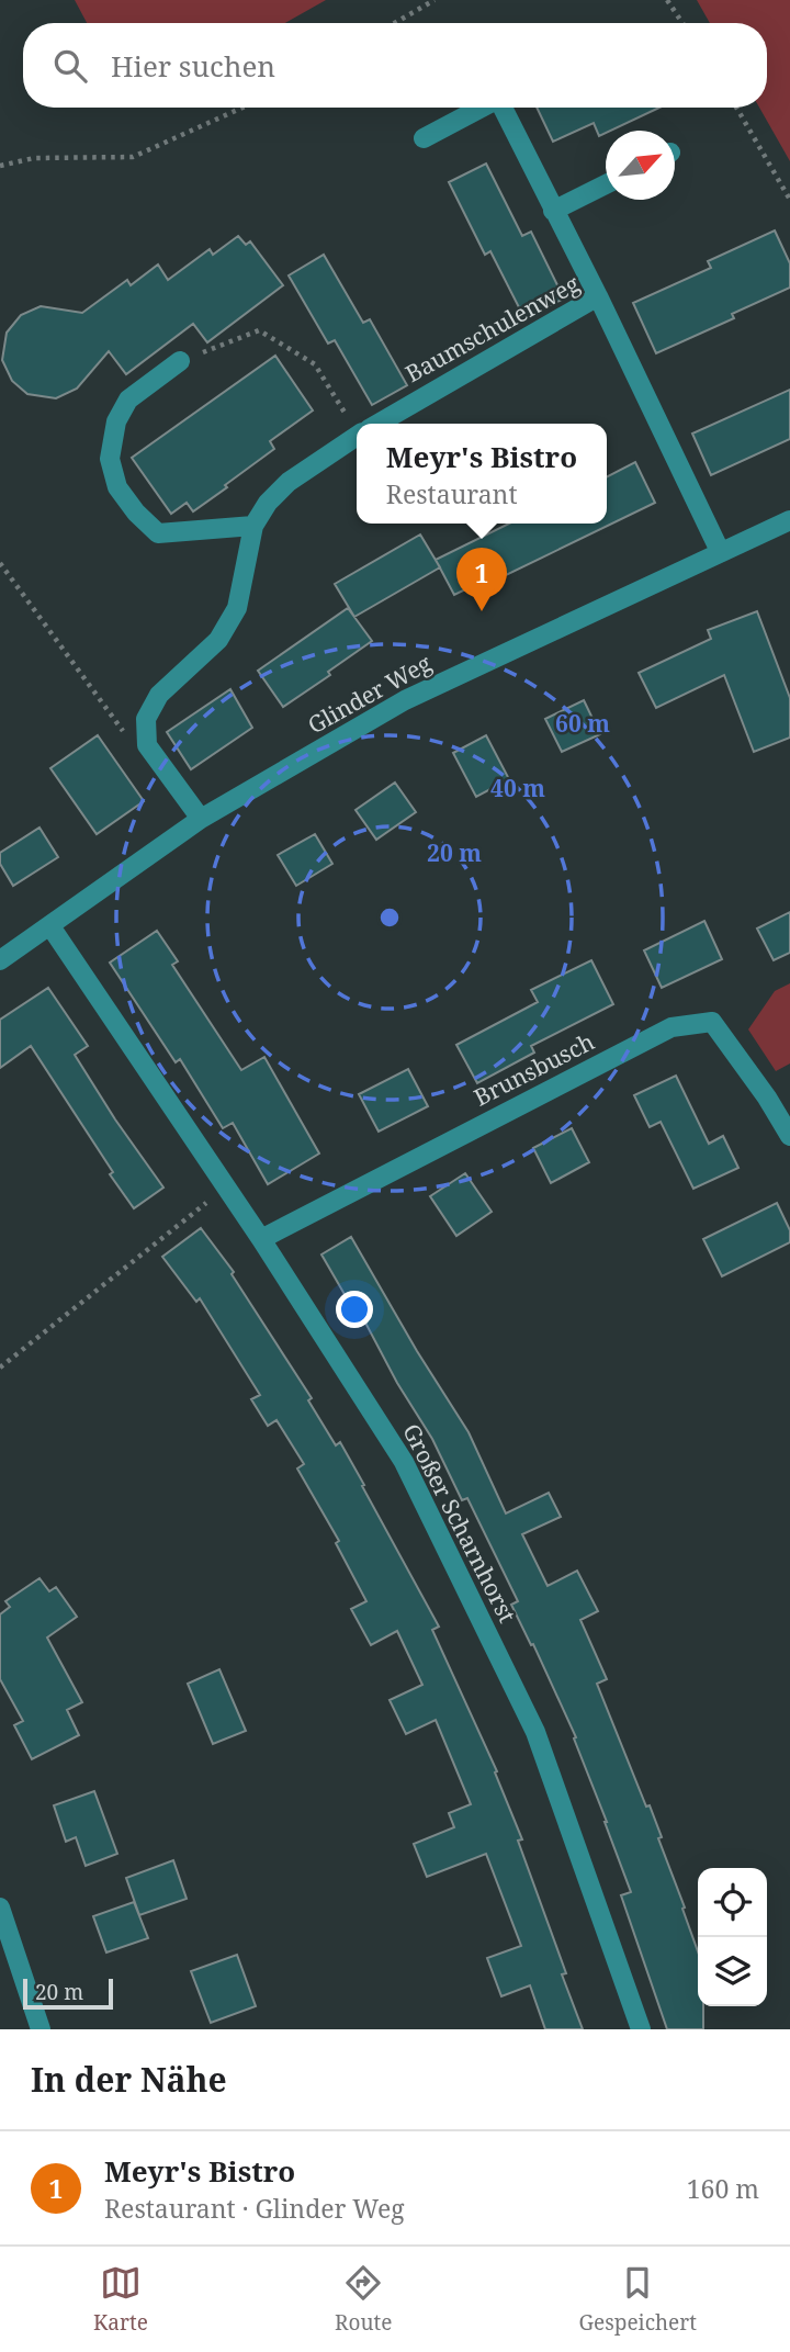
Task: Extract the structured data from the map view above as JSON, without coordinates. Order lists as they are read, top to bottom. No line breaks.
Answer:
{"streets":{"street":["Baumschulenweg","Glinder Weg","Brunsbusch","Großer Scharnhorst"]},"crossings":[["Baumschulenweg","Glinder Weg"],["Glinder Weg","Großer Scharnhorst"],["Brunsbusch","Großer Scharnhorst"]],"scale_bar":"20 m","north":"top right","page":{"search":"Hier suchen","popup":["Meyr's Bistro","Restaurant"],"pins":"1","scale":"20 m","heading":"In der Nähe","list":[{"mark":"1","name":"Meyr's Bistro","note":"Restaurant · Glinder Weg","value":"160 m"}],"nav":["Karte","Route","Gespeichert"]},"rings":["60 m","40 m","20 m"]}
